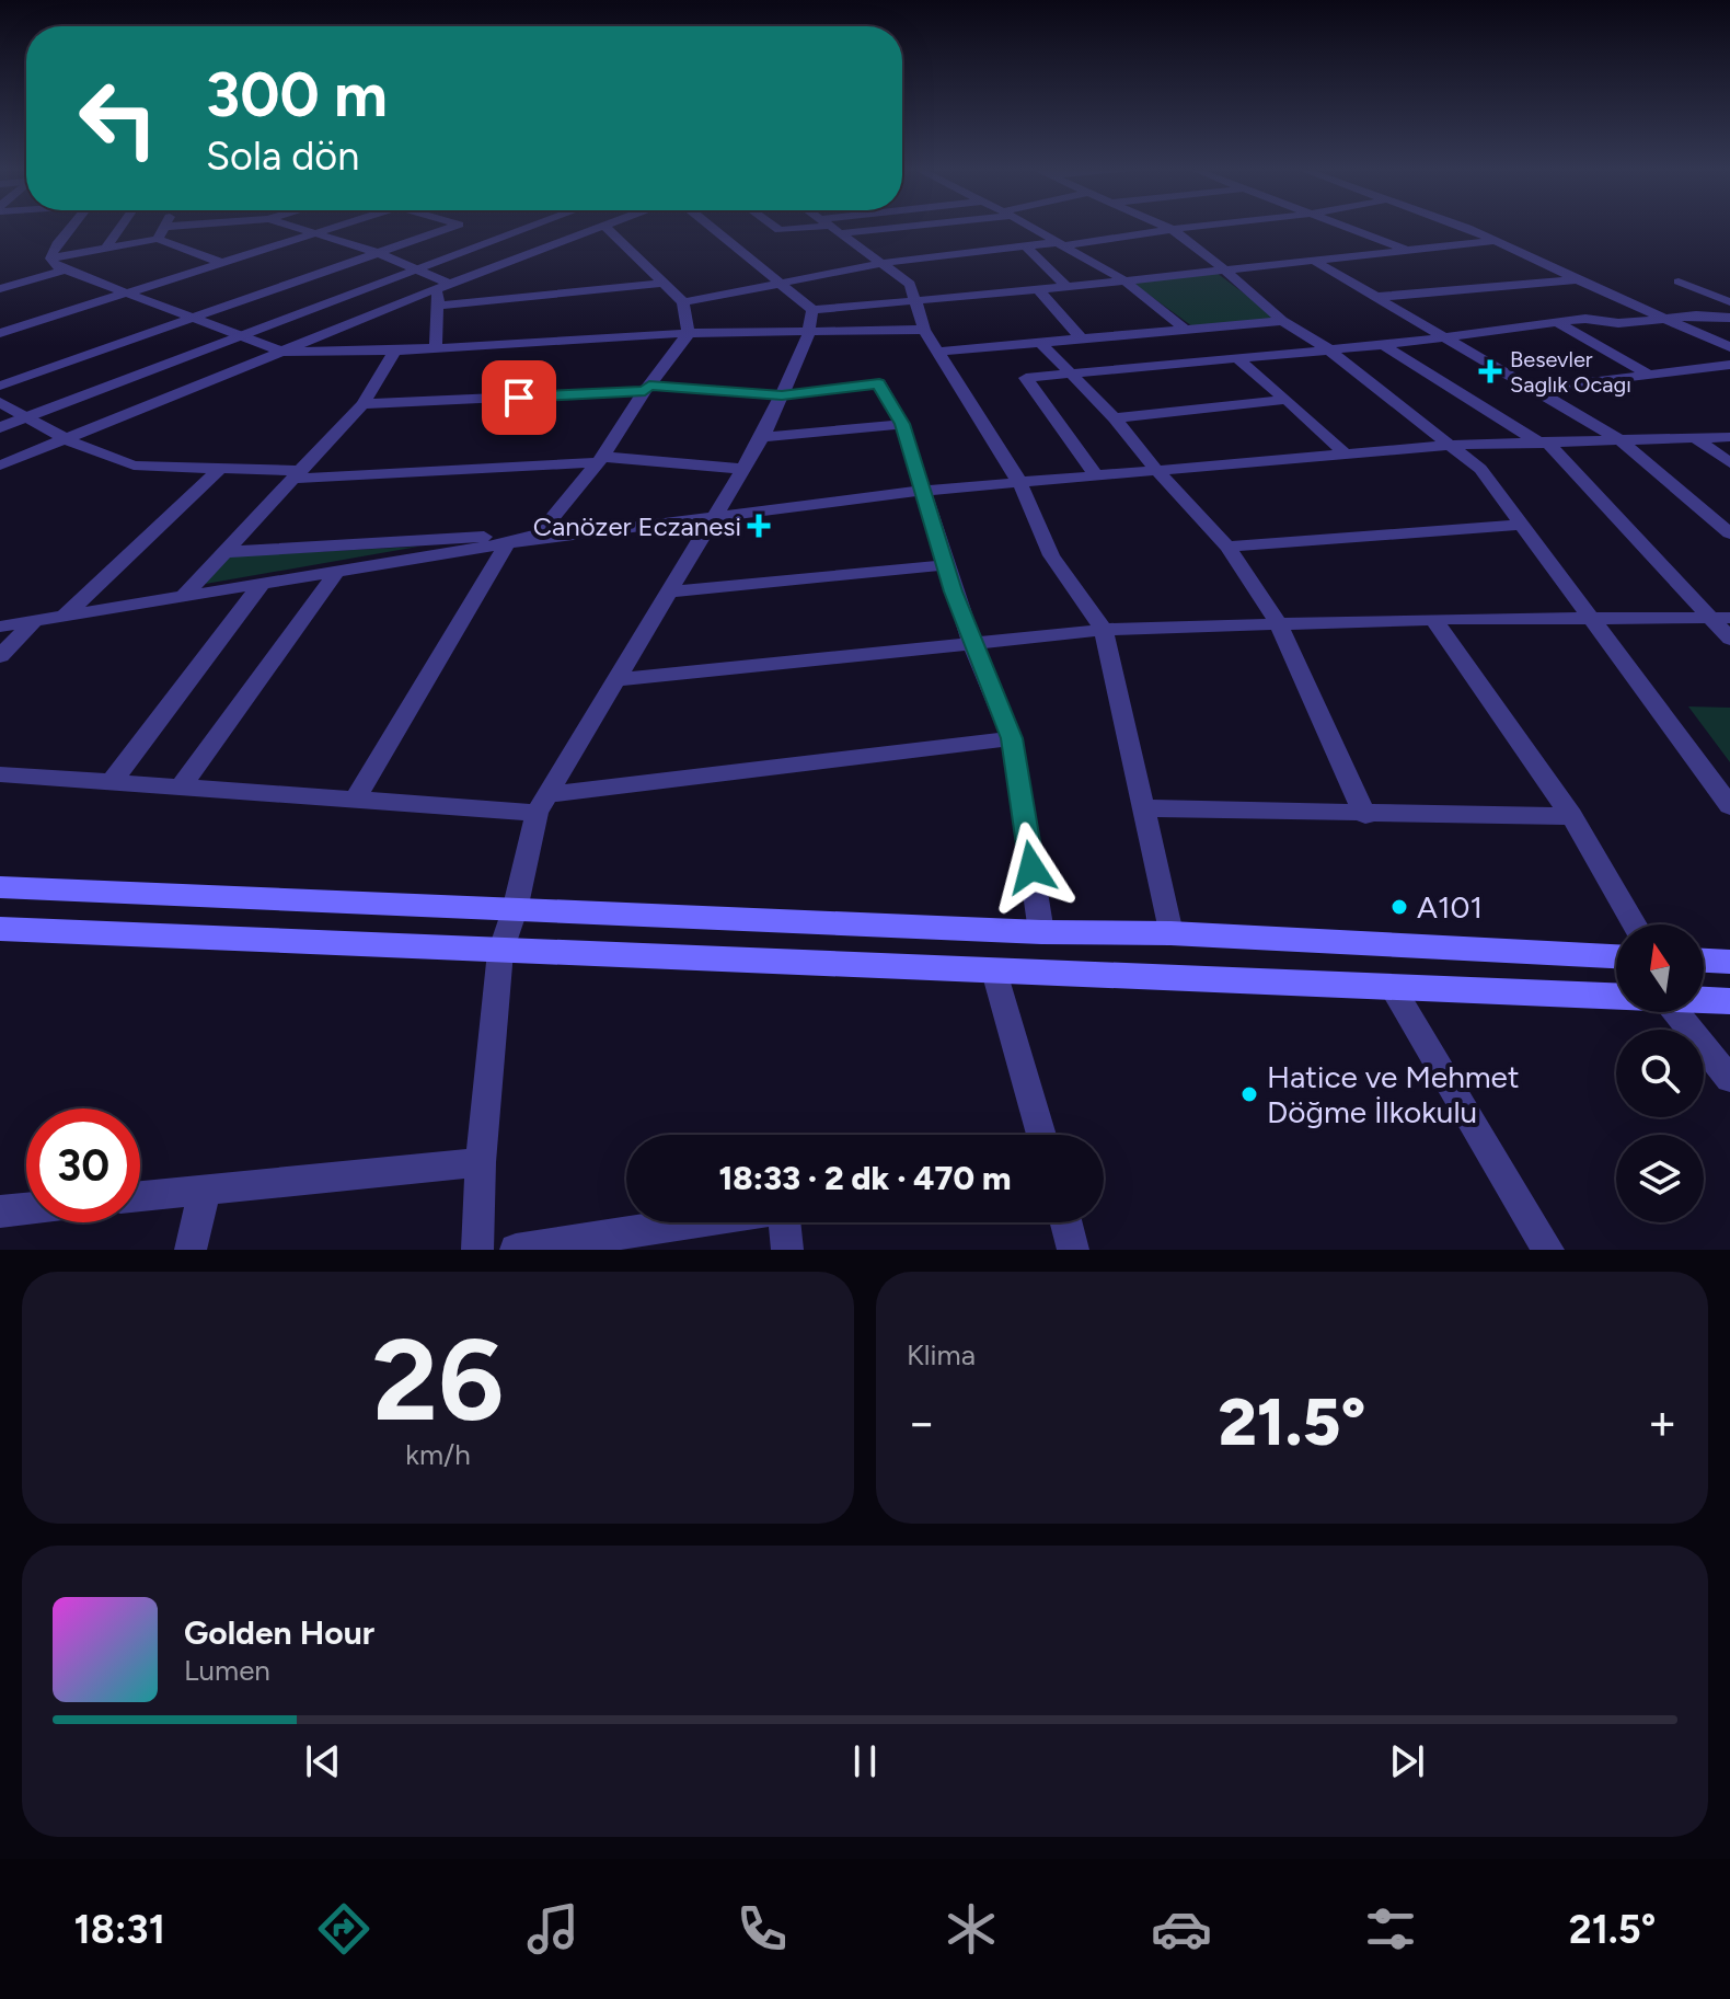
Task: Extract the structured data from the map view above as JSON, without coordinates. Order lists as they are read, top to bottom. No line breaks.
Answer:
{"places":{"health":["Besevler Saglık Ocagı","Canözer Eczanesi"],"other":["A101","Hatice ve Mehmet Döğme İlkokulu"]},"north":"top","page":{"turn":["300 m","Sola dön"],"limit":"30","trip":"18:33 · 2 dk · 470 m","tile":[["26","km/h"],"Klima"],"heat":["−","21.5°","+"],"song":["Golden Hour","Lumen"],"tabs":["18:31","21.5°"]}}
